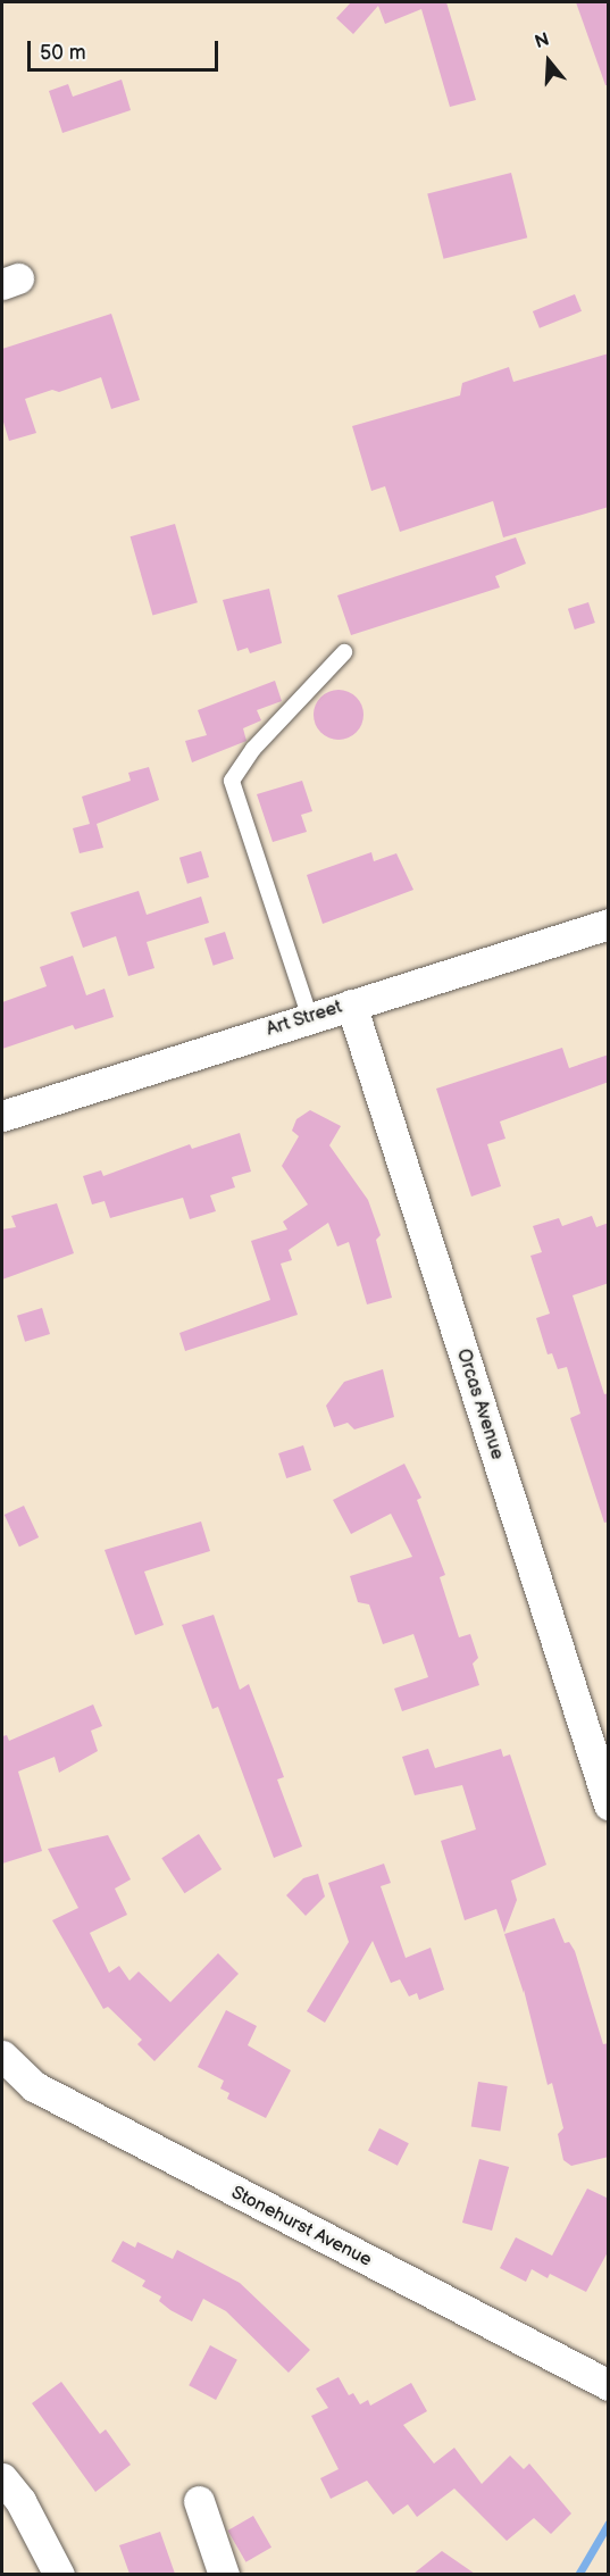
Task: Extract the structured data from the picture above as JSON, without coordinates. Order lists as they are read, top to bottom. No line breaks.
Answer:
{"streets":{"street":["Art Street","Orcas Avenue","Stonehurst Avenue"]},"crossings":[["Art Street","Orcas Avenue"]],"scale_bar":"50 m","north":"top"}
